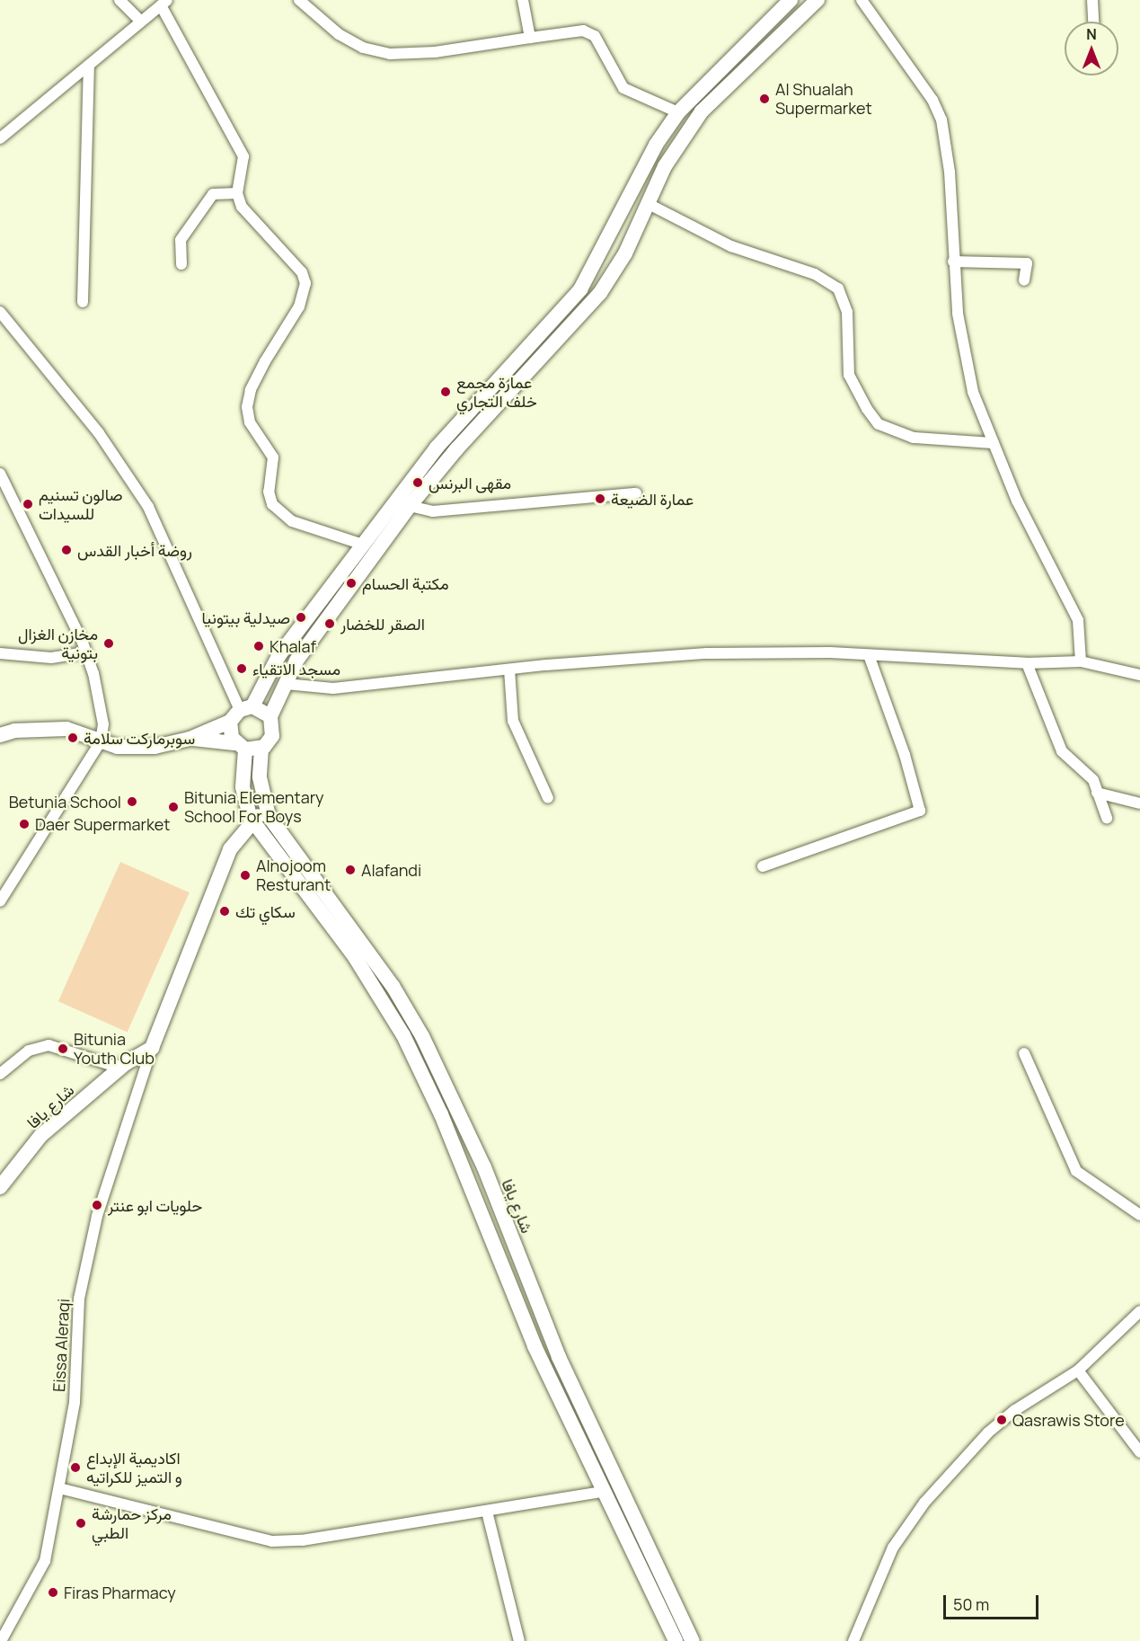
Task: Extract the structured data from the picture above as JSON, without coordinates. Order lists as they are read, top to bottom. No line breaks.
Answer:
{"streets":{"street":["شارع يافا","Eissa Aleraqi"]},"crossings":[["شارع يافا","Eissa Aleraqi"]],"places":["Al Shualah Supermarket","عمارة مجمع خلف التجاري","مقهى البرنس","عمارة الضيعة","صالون تسنيم للسيدات","روضة أخبار القدس","مكتبة الحسام","صيدلية بيتونيا","الصقر للخضار","مخازن الغزال بتونية","Khalaf","مسجد الاتقياء","سوبرماركت سلامة","Betunia School","Bitunia Elementary School For Boys","Daer Supermarket","Alafandi","Alnojoom Resturant","سكاي تك","Bitunia Youth Club","حلويات ابو عنتر","Qasrawis Store","اكاديمية الإبداع و التميز للكراتيه","مركز حمارشة الطبي","Firas Pharmacy"],"scale_bar":"50 m","north":"top"}
